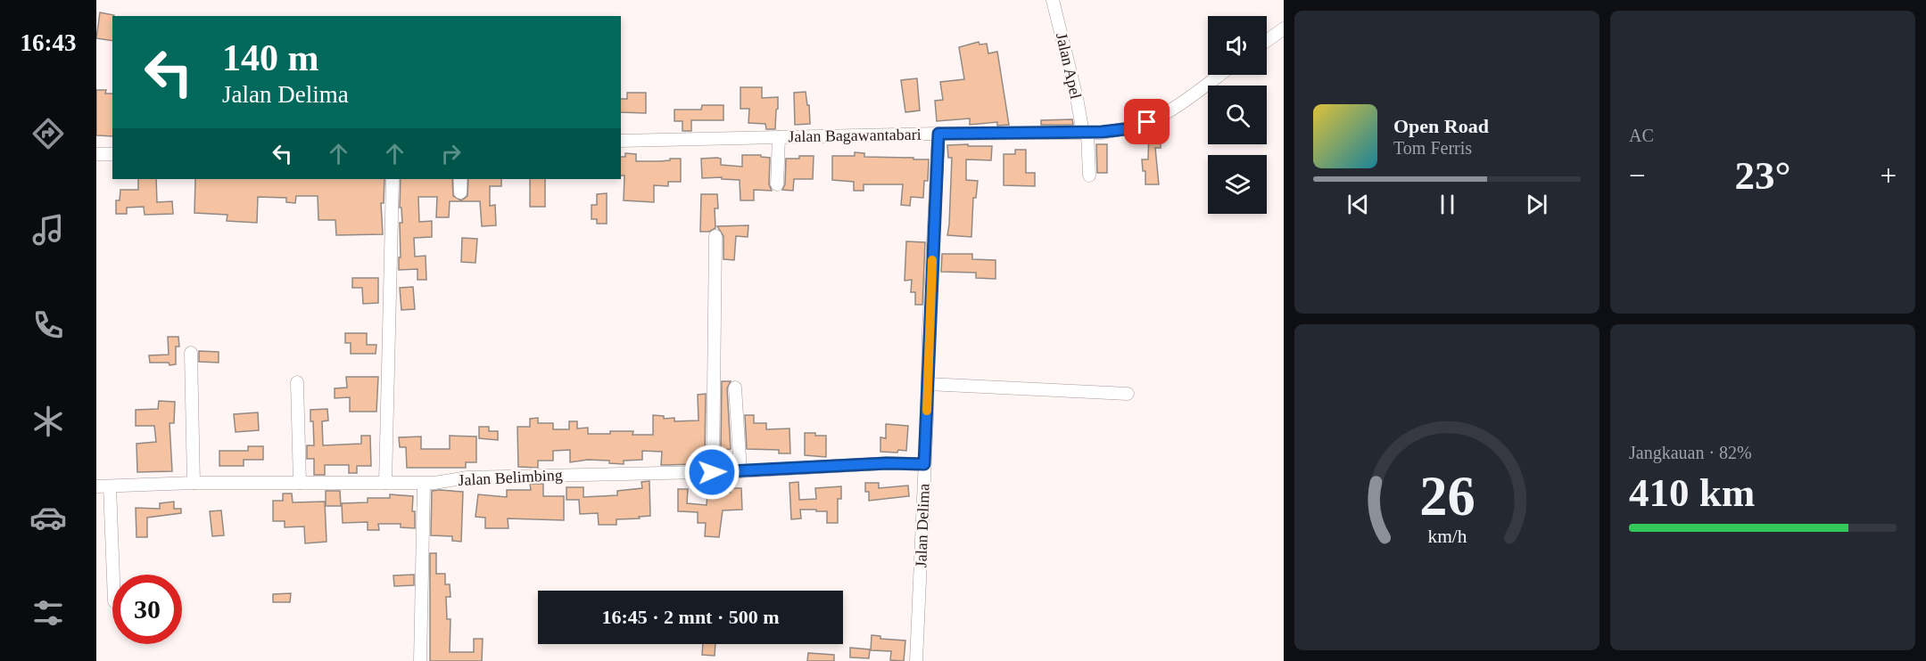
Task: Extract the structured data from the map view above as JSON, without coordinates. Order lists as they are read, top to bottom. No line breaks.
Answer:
{"streets":{"street":["Jalan Apel","Jalan Bagawantabari","Jalan Belimbing","Jalan Delima"]},"crossings":[["Jalan Apel","Jalan Bagawantabari"],["Jalan Bagawantabari","Jalan Delima"],["Jalan Belimbing","Jalan Delima"]],"page":{"tabs":"16:43","tile":["AC",["Jangkauan · 82%","410 km"]],"turn":["140 m","Jalan Delima"],"song":["Open Road","Tom Ferris"],"heat":["−","23°","+"],"limit":"30","trip":"16:45 · 2 mnt · 500 m","gauge":["26","km/h"]}}
